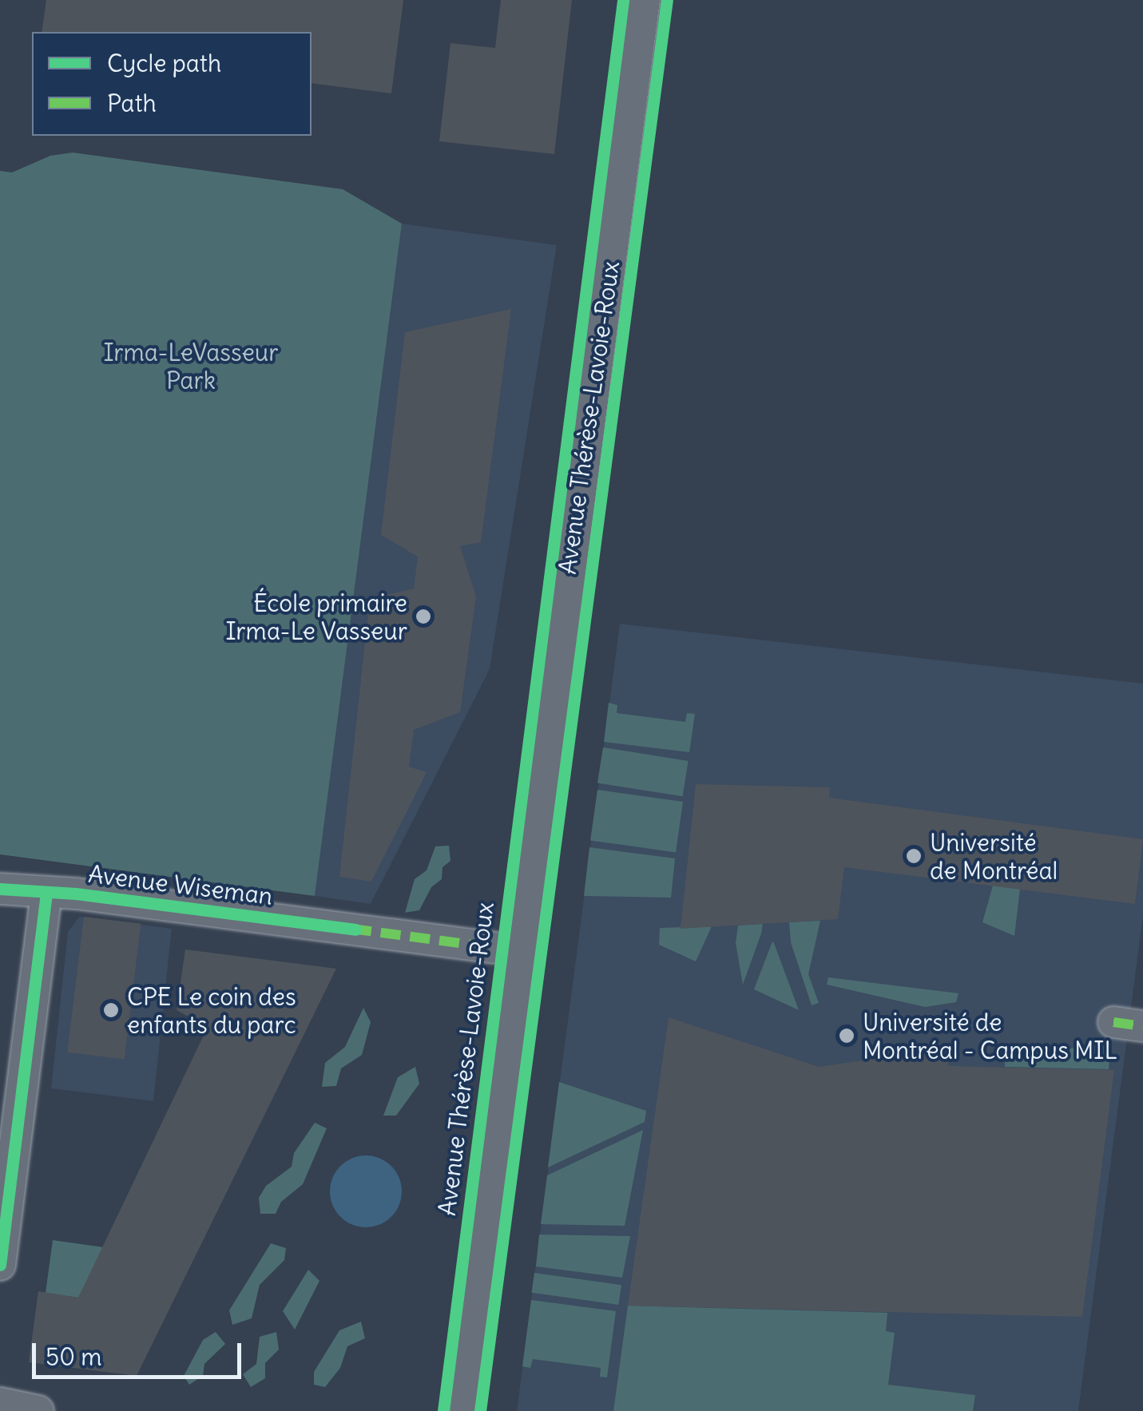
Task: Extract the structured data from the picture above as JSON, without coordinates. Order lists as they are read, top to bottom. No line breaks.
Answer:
{"streets":{"street":["Avenue Thérèse-Lavoie-Roux","Avenue Wiseman"]},"parks":["Irma-LeVasseur Park"],"places":["École primaire Irma-Le Vasseur","Université de Montréal","CPE Le coin des enfants du parc","Université de Montréal - Campus MIL"],"legend":["Cycle path","Path"],"scale_bar":"50 m"}
